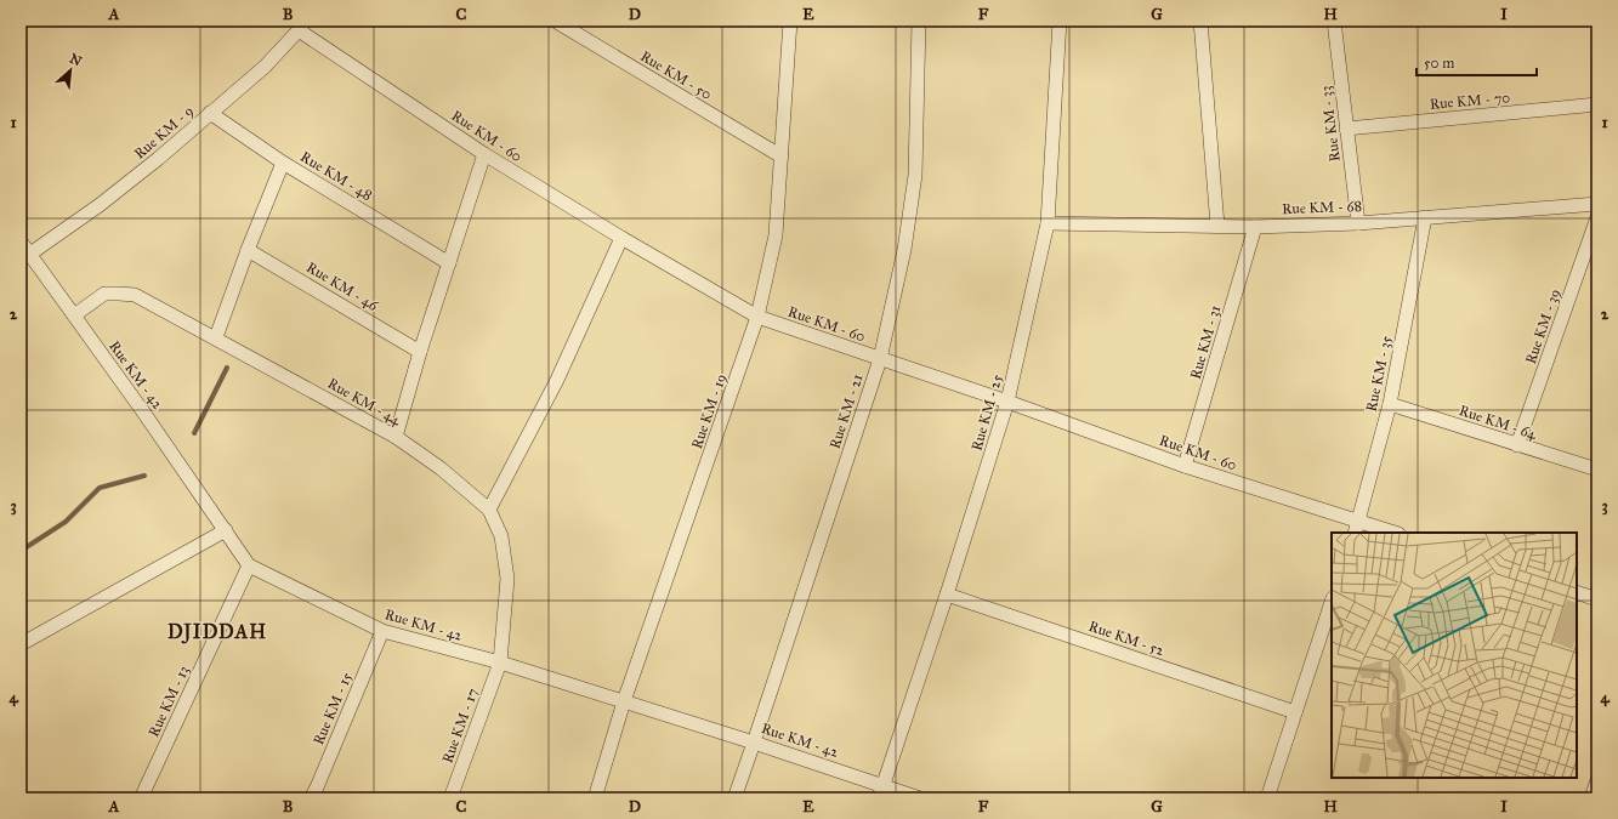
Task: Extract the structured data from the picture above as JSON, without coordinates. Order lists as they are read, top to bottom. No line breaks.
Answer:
{"streets":{"street":["Rue KM - 50","Rue KM - 70","Rue KM - 33","Rue KM - 9","Rue KM - 60","Rue KM - 48","Rue KM - 68","Rue KM - 46","Rue KM - 39","Rue KM - 31","Rue KM - 35","Rue KM - 42","Rue KM - 44","Rue KM - 19","Rue KM - 21","Rue KM - 25","Rue KM - 64","Rue KM - 52","Rue KM - 13","Rue KM - 15","Rue KM - 17"]},"crossings":[["Rue KM - 50","Rue KM - 19"],["Rue KM - 70","Rue KM - 33"],["Rue KM - 33","Rue KM - 68"],["Rue KM - 9","Rue KM - 60"],["Rue KM - 9","Rue KM - 48"],["Rue KM - 9","Rue KM - 42"],["Rue KM - 60","Rue KM - 31"],["Rue KM - 60","Rue KM - 35"],["Rue KM - 60","Rue KM - 19"],["Rue KM - 60","Rue KM - 21"],["Rue KM - 60","Rue KM - 25"],["Rue KM - 68","Rue KM - 31"],["Rue KM - 68","Rue KM - 35"],["Rue KM - 68","Rue KM - 25"],["Rue KM - 39","Rue KM - 64"],["Rue KM - 35","Rue KM - 64"],["Rue KM - 42","Rue KM - 44"],["Rue KM - 42","Rue KM - 19"],["Rue KM - 42","Rue KM - 21"],["Rue KM - 42","Rue KM - 25"],["Rue KM - 42","Rue KM - 13"],["Rue KM - 42","Rue KM - 15"],["Rue KM - 42","Rue KM - 17"],["Rue KM - 44","Rue KM - 17"],["Rue KM - 25","Rue KM - 52"]],"districts":["DJIDDAH"],"scale_bar":"50 m","north":"top right","grid":{"columns":["A","B","C","D","E","F","G","H","I"],"rows":["1","2","3","4"]}}
